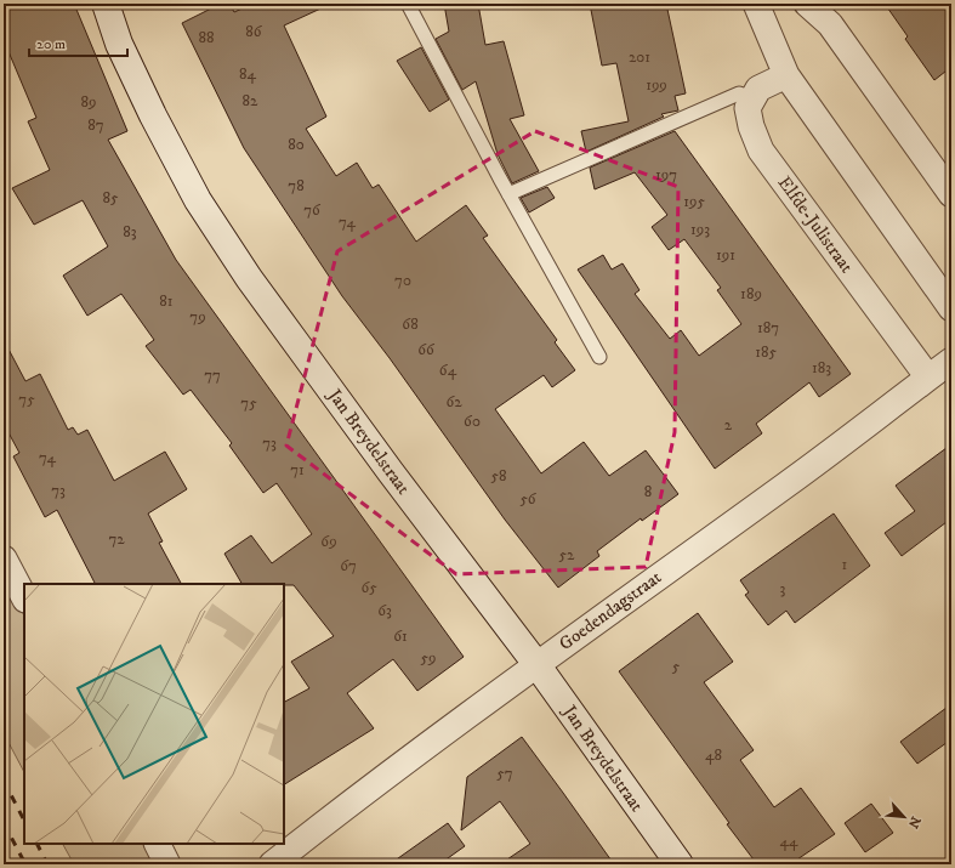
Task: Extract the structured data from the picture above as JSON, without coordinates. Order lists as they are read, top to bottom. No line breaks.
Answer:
{"streets":{"street":["Elfde-Julistraat","Jan Breydelstraat","Goedendagstraat"]},"crossings":[["Elfde-Julistraat","Goedendagstraat"],["Jan Breydelstraat","Goedendagstraat"]],"house_numbers":["86","88","201","84","199","82","89","87","80","197","78","85","195","76","74","193","83","191","70","189","81","79","68","187","66","185","183","64","77","75","62","75","60","2","73","74","71","58","73","8","56","72","69","52","1","67","65","3","63","61","59","5","48","57","44"],"scale_bar":"20 m","north":"bottom right"}
